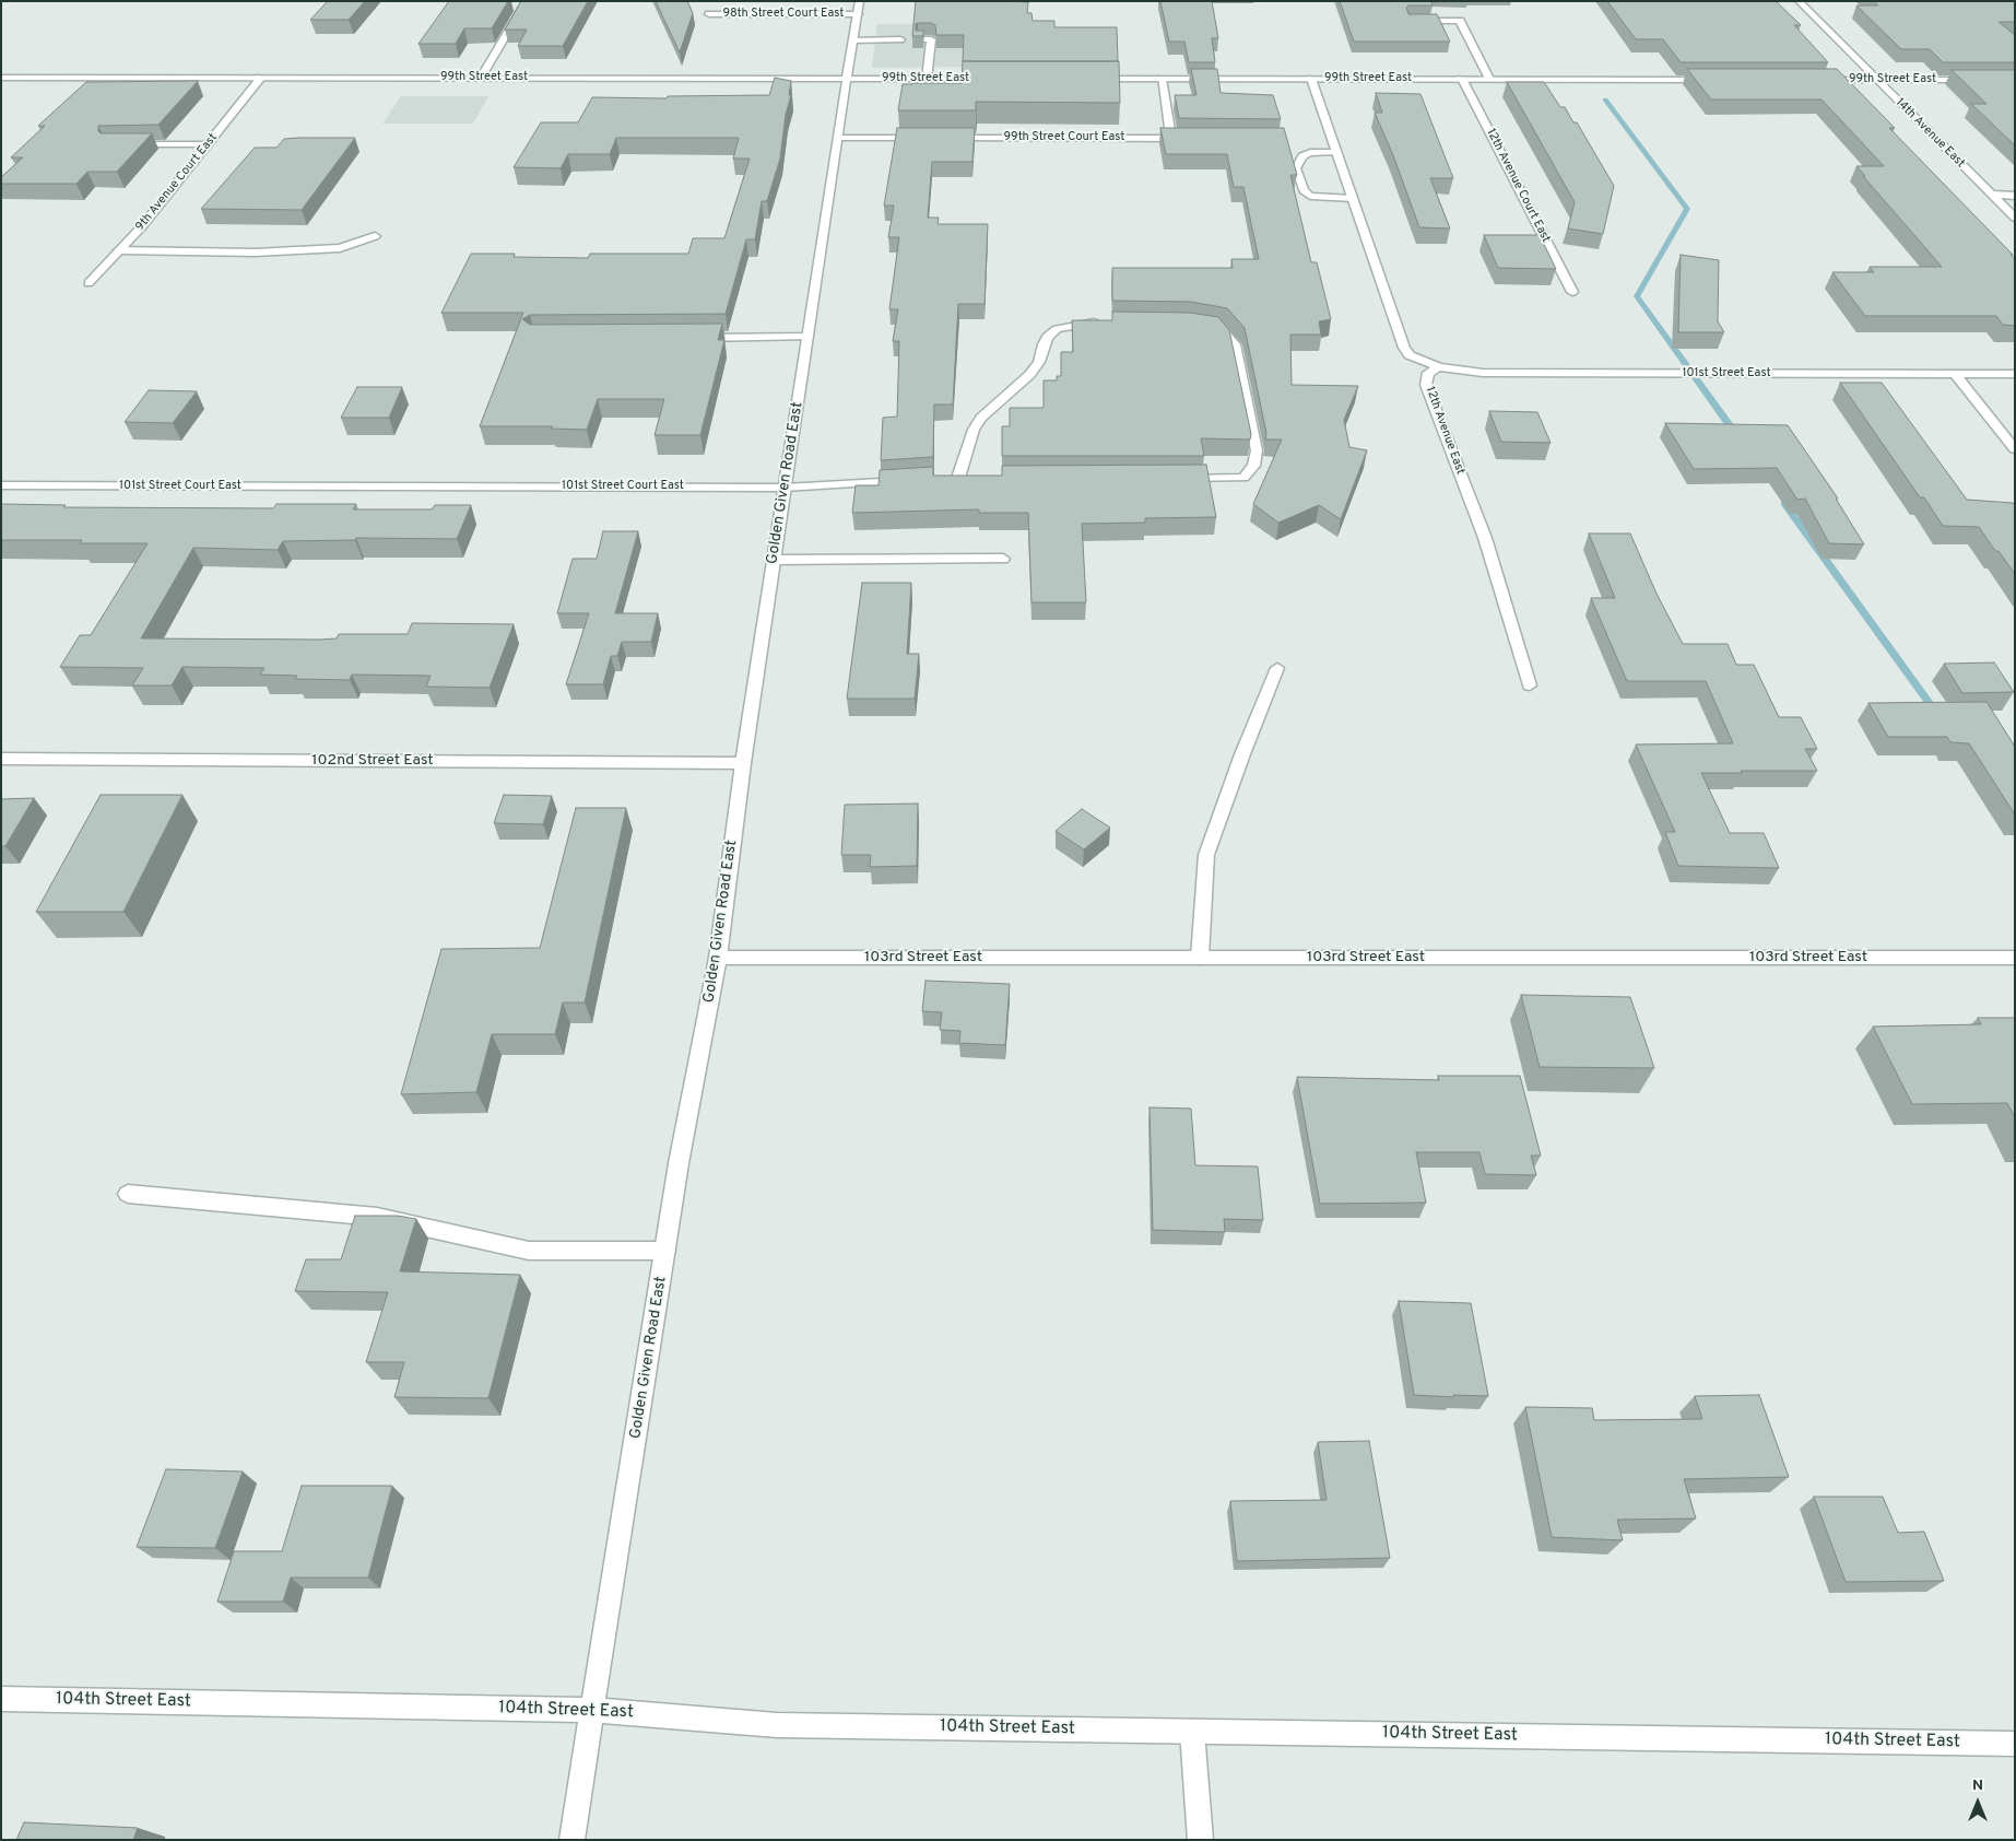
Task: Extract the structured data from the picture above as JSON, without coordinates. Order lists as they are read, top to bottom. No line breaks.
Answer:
{"streets":{"street":["98th Street Court East","99th Street East","14th Avenue East","99th Street Court East","9th Avenue Court East","12th Avenue Court East","101st Street East","12th Avenue East","Golden Given Road East","101st Street Court East","102nd Street East","103rd Street East","104th Street East"]},"crossings":[["98th Street Court East","Golden Given Road East"],["99th Street East","14th Avenue East"],["99th Street East","9th Avenue Court East"],["99th Street East","12th Avenue Court East"],["99th Street East","12th Avenue East"],["99th Street East","Golden Given Road East"],["101st Street East","12th Avenue East"],["Golden Given Road East","101st Street Court East"],["Golden Given Road East","102nd Street East"],["Golden Given Road East","103rd Street East"],["Golden Given Road East","104th Street East"]],"north":"top"}
